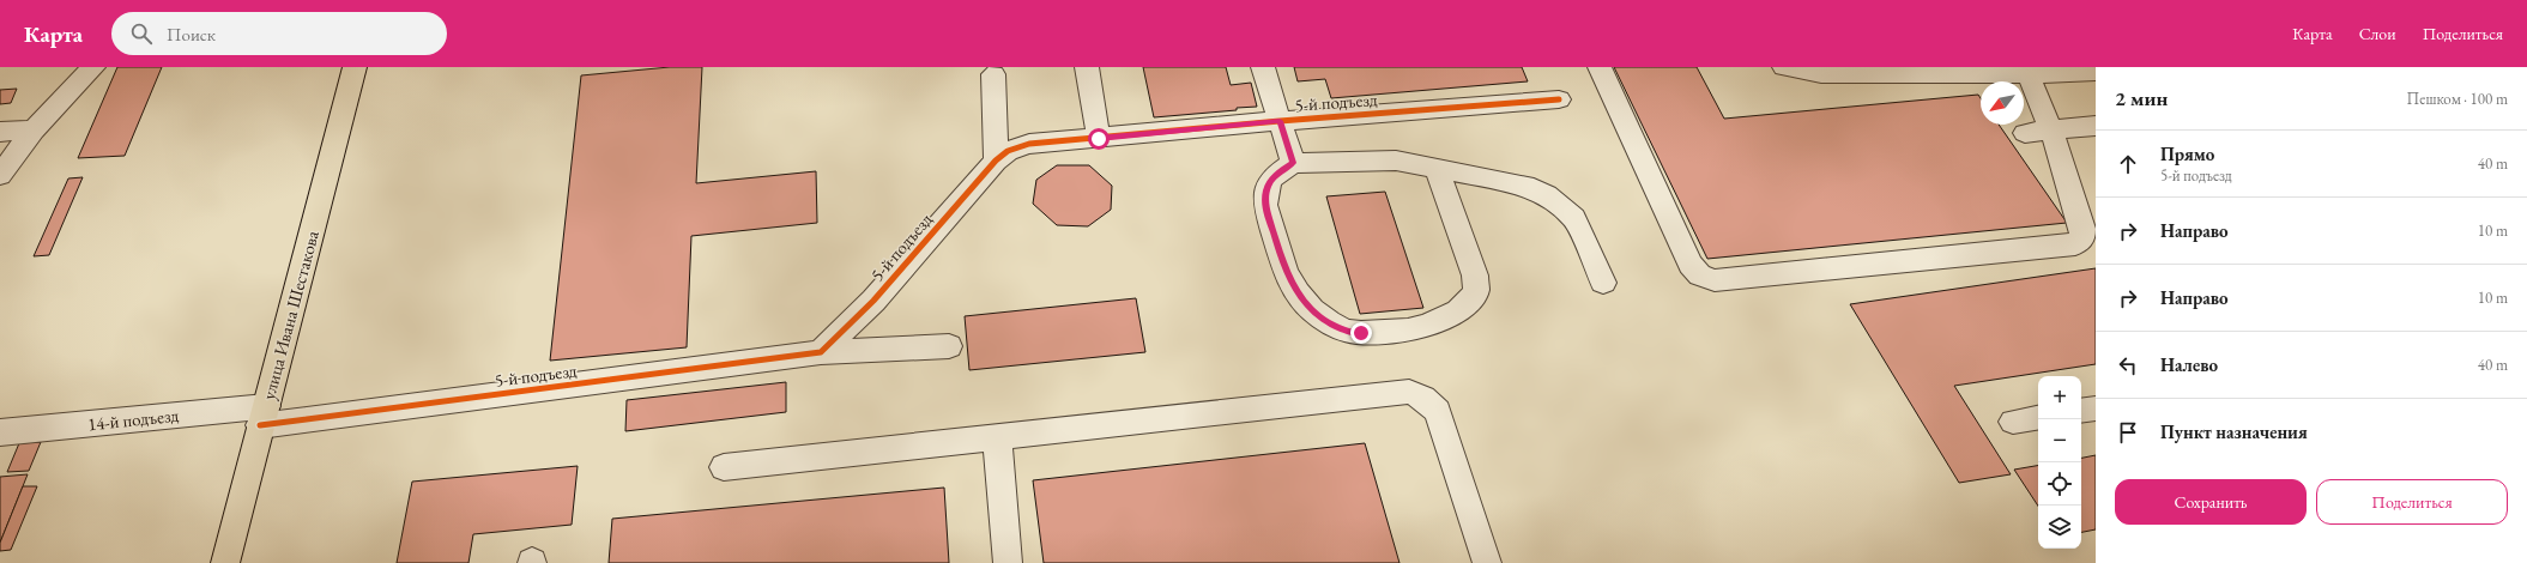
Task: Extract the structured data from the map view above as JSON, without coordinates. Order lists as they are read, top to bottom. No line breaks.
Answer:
{"streets":{"main road":["улица Ивана Шестакова"],"street":["5-й подъезд","14-й подъезд"]},"crossings":[["5-й подъезд","улица Ивана Шестакова"],["5-й подъезд","14-й подъезд"],["улица Ивана Шестакова","14-й подъезд"]],"north":"bottom left","page":{"header":"Карта","search":"Поиск","nav":["Карта","Слои","Поделиться"],"heading":["2 мин","Пешком · 100 m"],"list":[["Прямо","5-й подъезд","40 m"],["Направо","10 m"],["Направо","10 m"],["Налево","40 m"],"Пункт назначения"],"map_buttons":["+","−"],"buttons":["Сохранить","Поделиться"]}}
